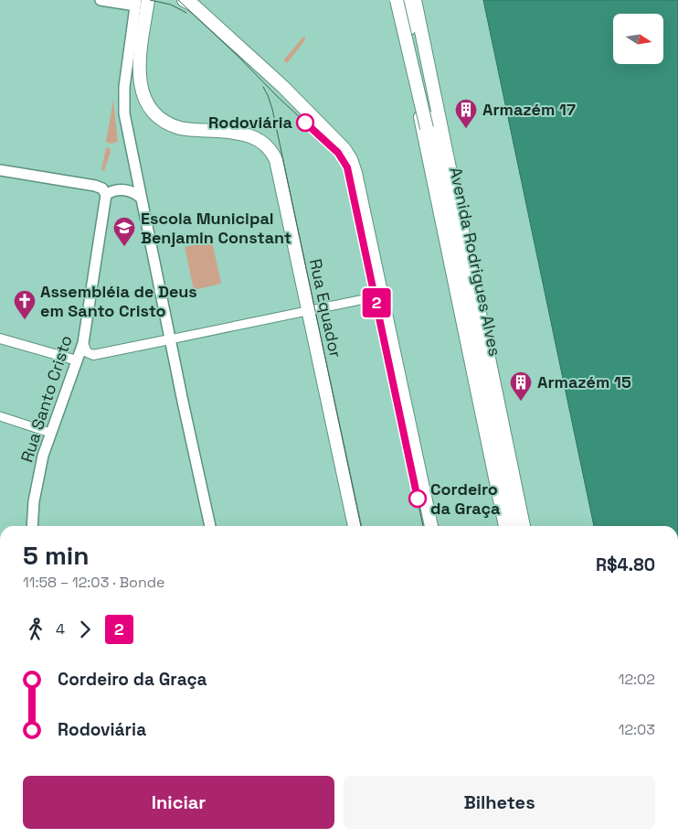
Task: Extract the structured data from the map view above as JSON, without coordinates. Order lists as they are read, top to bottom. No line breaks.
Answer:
{"streets":{"main road":["Avenida Rodrigues Alves","Rua Equador","Rua Santo Cristo"]},"places":{"other":["Rodoviária","Cordeiro da Graça"],"building":["Armazém 17","Armazém 15"],"school or university":["Escola Municipal Benjamin Constant"],"church":["Assembléia de Deus em Santo Cristo"]},"lines":["tram line 2"],"north":"right","page":{"on_map":"2","heading":["5 min","11:58 – 12:03 · Bonde","R$4.80"],"legs":["4","2"],"list":[{"name":"Cordeiro da Graça","value":"12:02"},{"name":"Rodoviária","value":"12:03"}],"buttons":["Iniciar","Bilhetes"]}}
